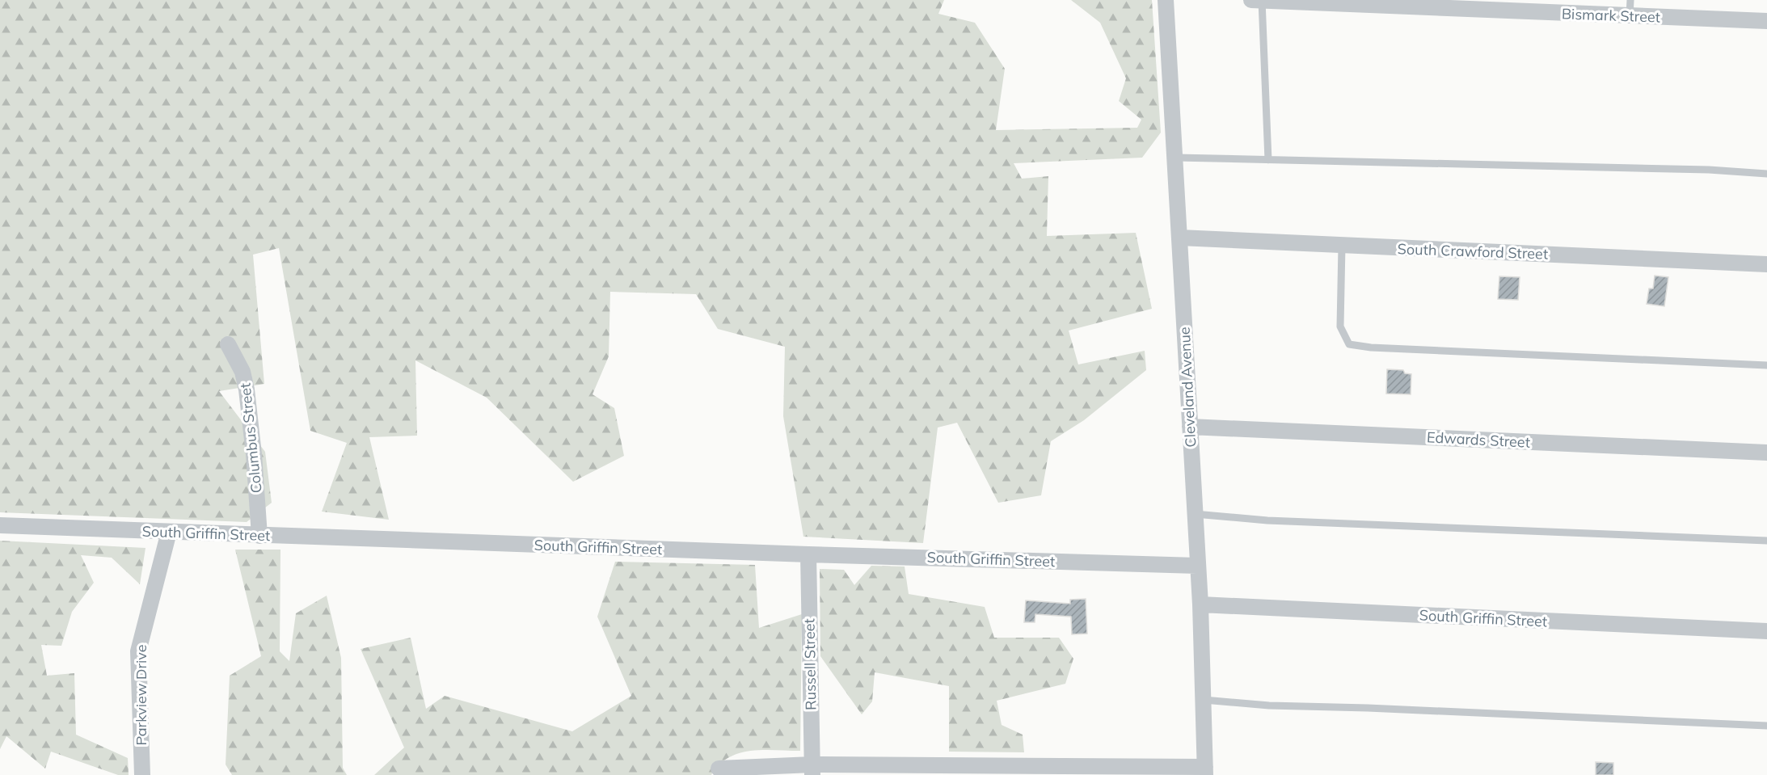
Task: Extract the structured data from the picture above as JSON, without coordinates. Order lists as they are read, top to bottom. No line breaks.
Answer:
{"streets":{"street":["Bismark Street","South Crawford Street","Cleveland Avenue","Columbus Street","Edwards Street","South Griffin Street","Russell Street","Parkview Drive"]},"crossings":[["South Crawford Street","Cleveland Avenue"],["Cleveland Avenue","Edwards Street"],["Cleveland Avenue","South Griffin Street"],["Columbus Street","South Griffin Street"],["South Griffin Street","Russell Street"],["South Griffin Street","Parkview Drive"]]}
